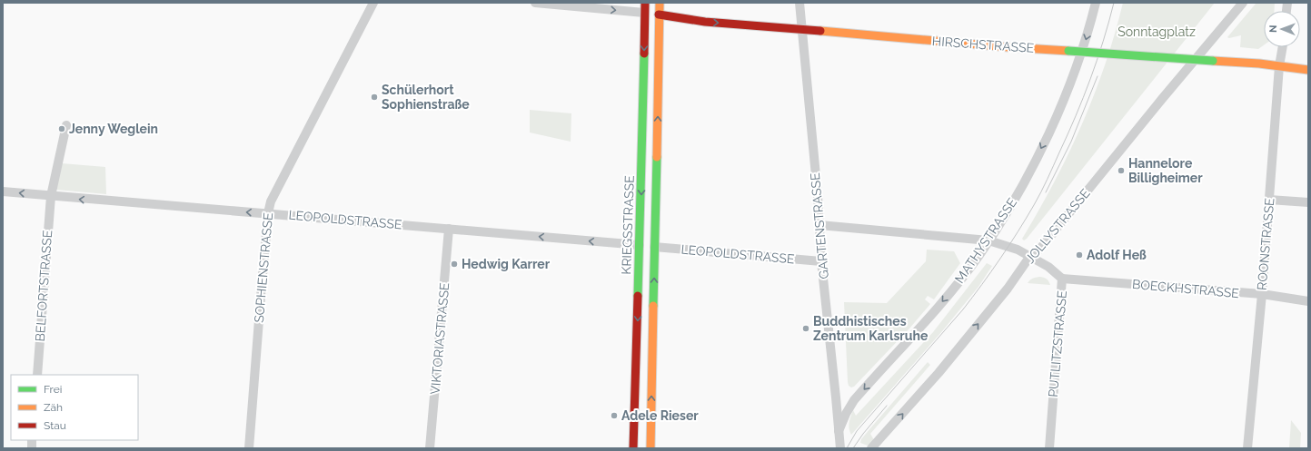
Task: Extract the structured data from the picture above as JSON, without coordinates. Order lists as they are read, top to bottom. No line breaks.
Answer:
{"streets":{"main road":["HIRSCHSTRASSE","KRIEGSSTRASSE"],"street":["LEOPOLDSTRASSE","GARTENSTRASSE","JOLLYSTRASSE","MATHYSTRASSE","ROONSTRASSE","SOPHIENSTRASSE","BELFORTSTRASSE","BOECKHSTRASSE","VIKTORIASTRASSE","PUTLITZSTRASSE"]},"crossings":[["HIRSCHSTRASSE","GARTENSTRASSE"],["HIRSCHSTRASSE","ROONSTRASSE"],["LEOPOLDSTRASSE","KRIEGSSTRASSE"],["LEOPOLDSTRASSE","GARTENSTRASSE"],["LEOPOLDSTRASSE","SOPHIENSTRASSE"],["LEOPOLDSTRASSE","BELFORTSTRASSE"],["LEOPOLDSTRASSE","VIKTORIASTRASSE"],["GARTENSTRASSE","MATHYSTRASSE"],["GARTENSTRASSE","PUTLITZSTRASSE"],["JOLLYSTRASSE","PUTLITZSTRASSE"],["MATHYSTRASSE","PUTLITZSTRASSE"],["ROONSTRASSE","BOECKHSTRASSE"],["BOECKHSTRASSE","PUTLITZSTRASSE"]],"one_way":["LEOPOLDSTRASSE","JOLLYSTRASSE","MATHYSTRASSE"],"parks":["Sonntagplatz"],"places":["Schülerhort Sophienstraße","Jenny Weglein","Hannelore Billigheimer","Adolf Heß","Hedwig Karrer","Buddhistisches Zentrum Karlsruhe","Adele Rieser"],"legend":["Frei","Zäh","Stau"],"north":"left"}
